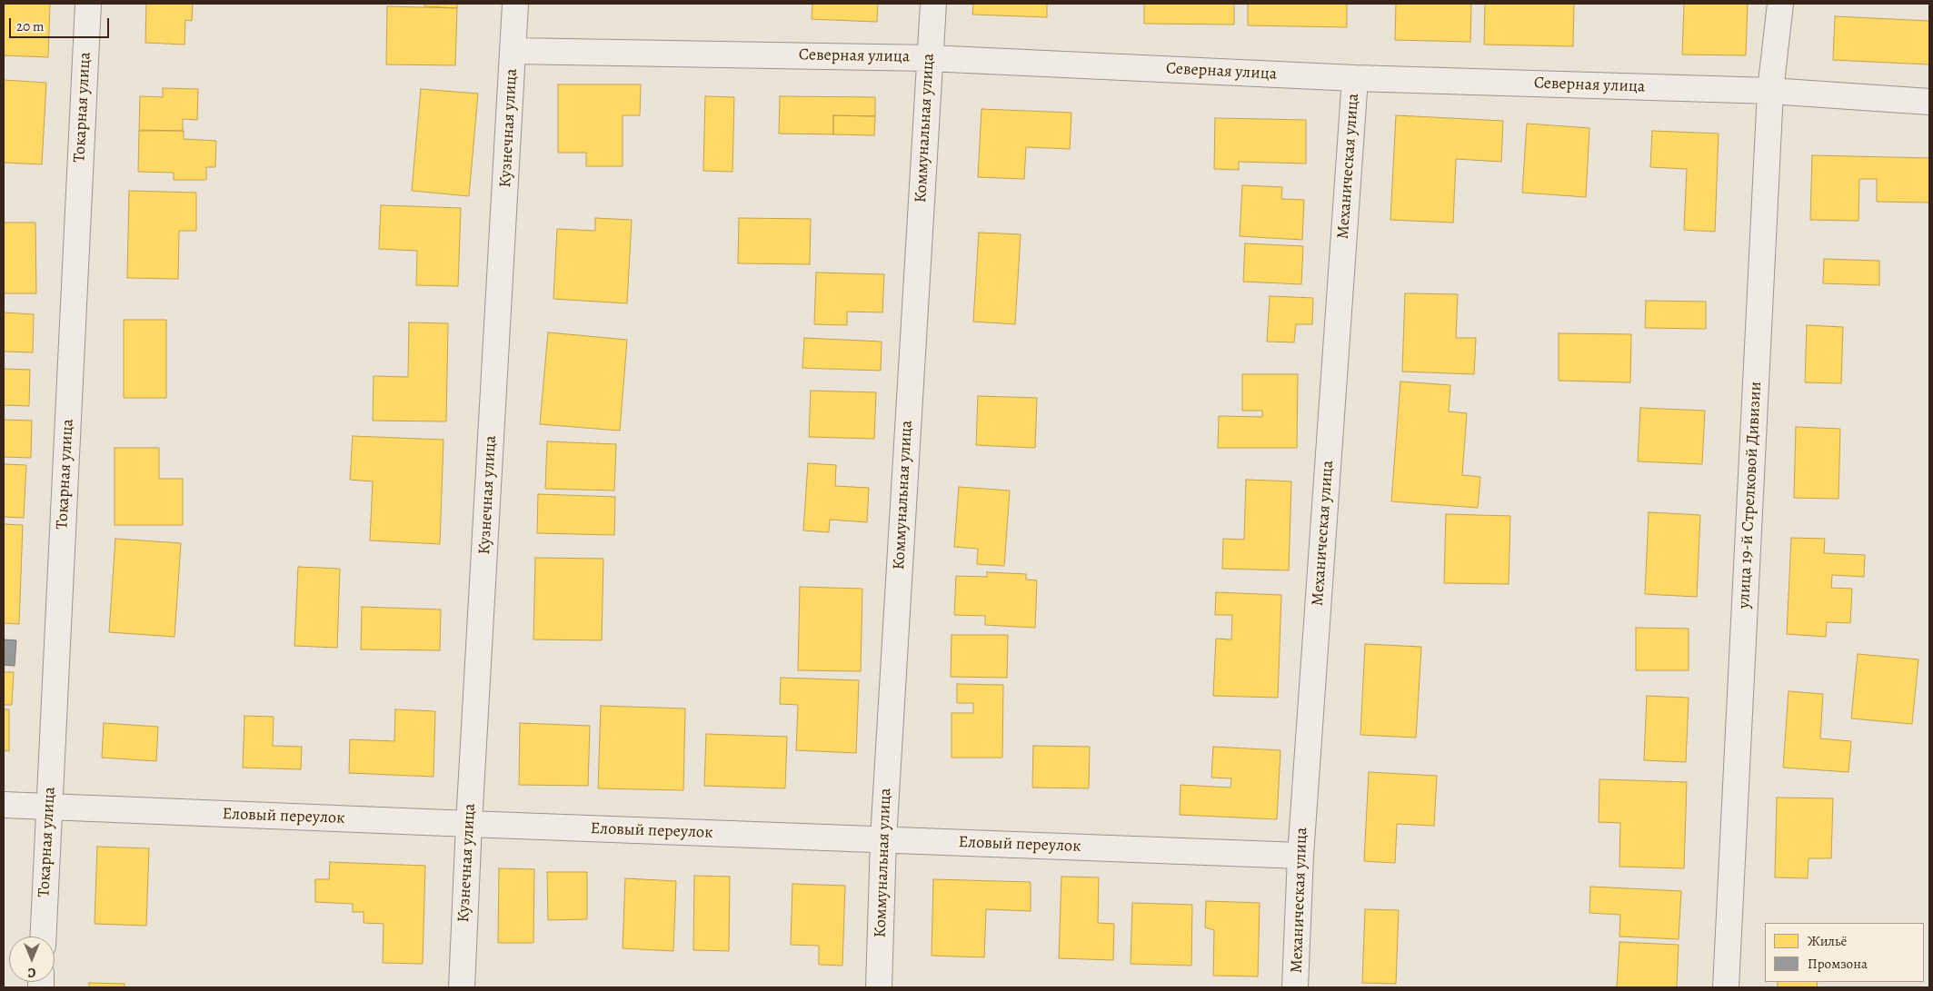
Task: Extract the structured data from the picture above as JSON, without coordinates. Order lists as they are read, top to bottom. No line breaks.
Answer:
{"streets":{"street":["Северная улица","Токарная улица","Кузнечная улица","Коммунальная улица","Механическая улица","улица 19-й Стрелковой Дивизии","Еловый переулок"]},"crossings":[["Северная улица","Кузнечная улица"],["Северная улица","Коммунальная улица"],["Северная улица","Механическая улица"],["Северная улица","улица 19-й Стрелковой Дивизии"],["Токарная улица","Еловый переулок"],["Кузнечная улица","Еловый переулок"],["Коммунальная улица","Еловый переулок"],["Механическая улица","Еловый переулок"]],"legend":["Жильё","Промзона"],"scale_bar":"20 m","north":"bottom"}
